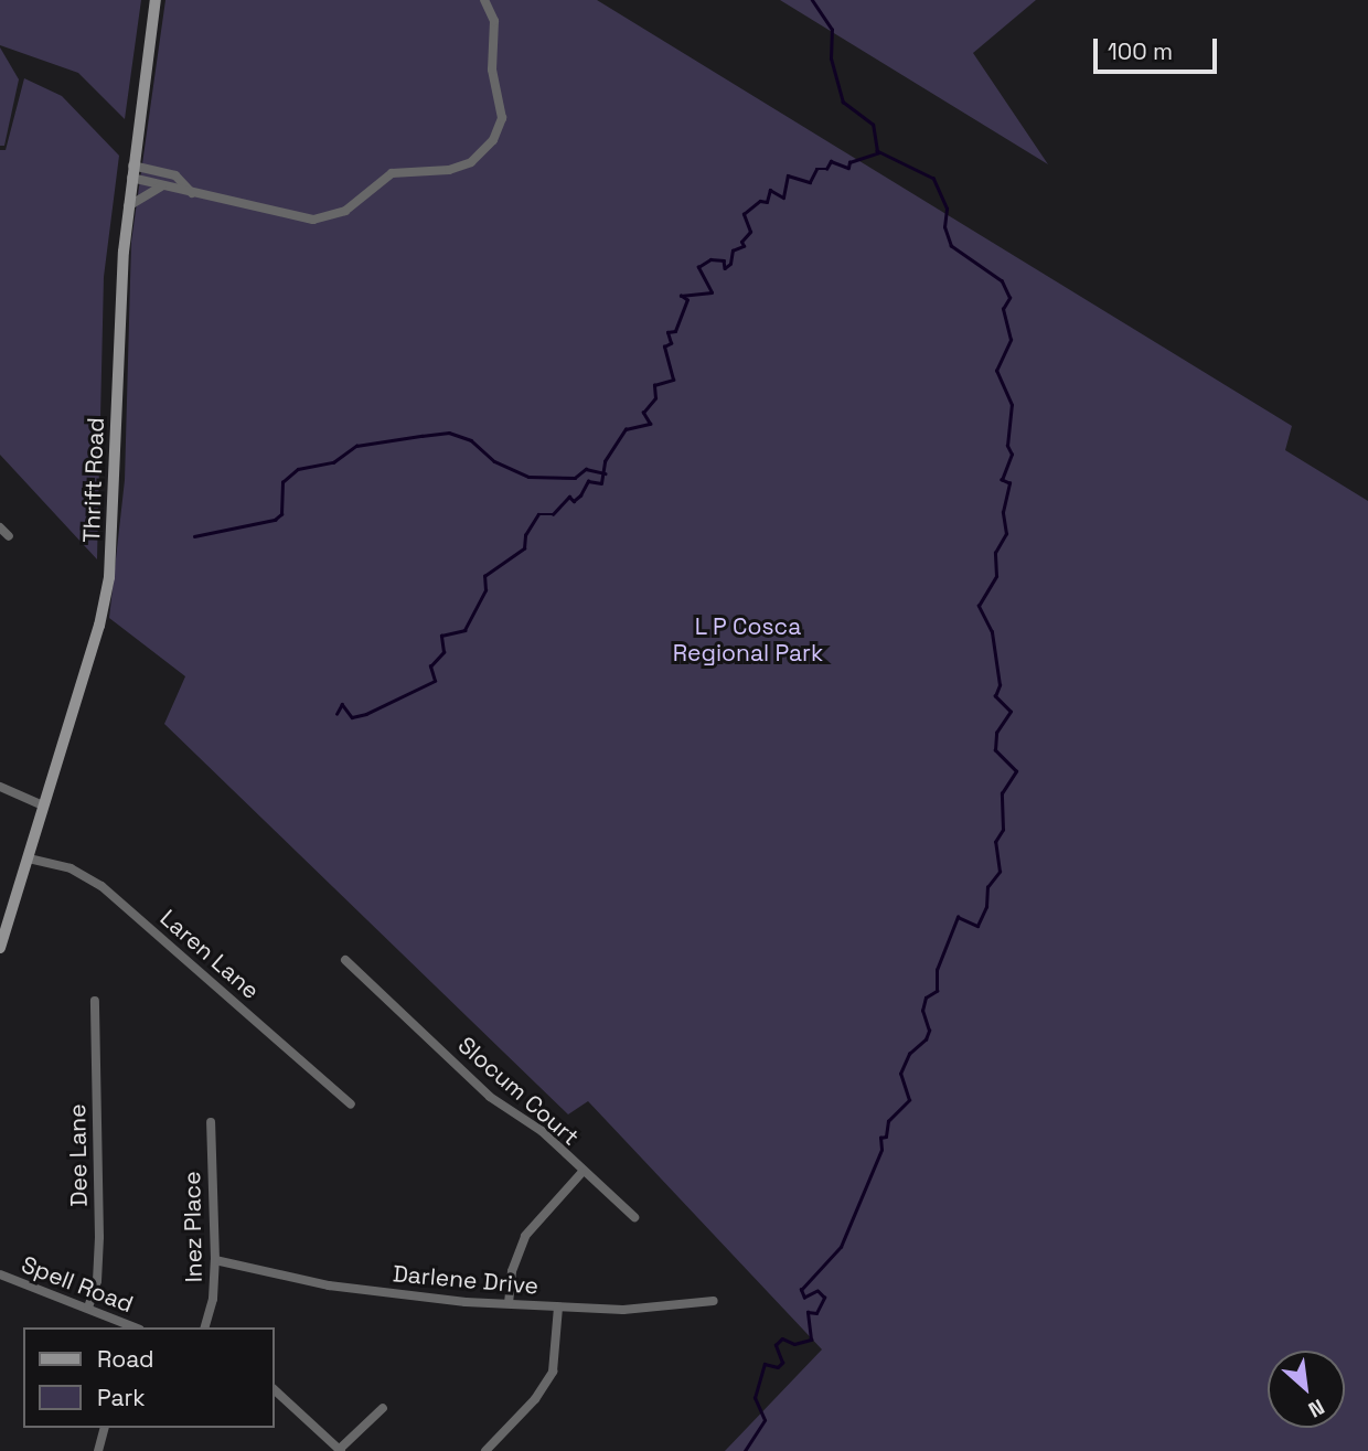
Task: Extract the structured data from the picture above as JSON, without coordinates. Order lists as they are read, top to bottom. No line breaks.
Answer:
{"streets":{"street":["Thrift Road","Laren Lane","Slocum Court","Dee Lane","Inez Place","Darlene Drive","Spell Road"]},"crossings":[["Thrift Road","Laren Lane"],["Dee Lane","Spell Road"],["Inez Place","Darlene Drive"]],"parks":["L P Cosca Regional Park"],"legend":["Road","Park"],"scale_bar":"100 m","north":"bottom right"}
